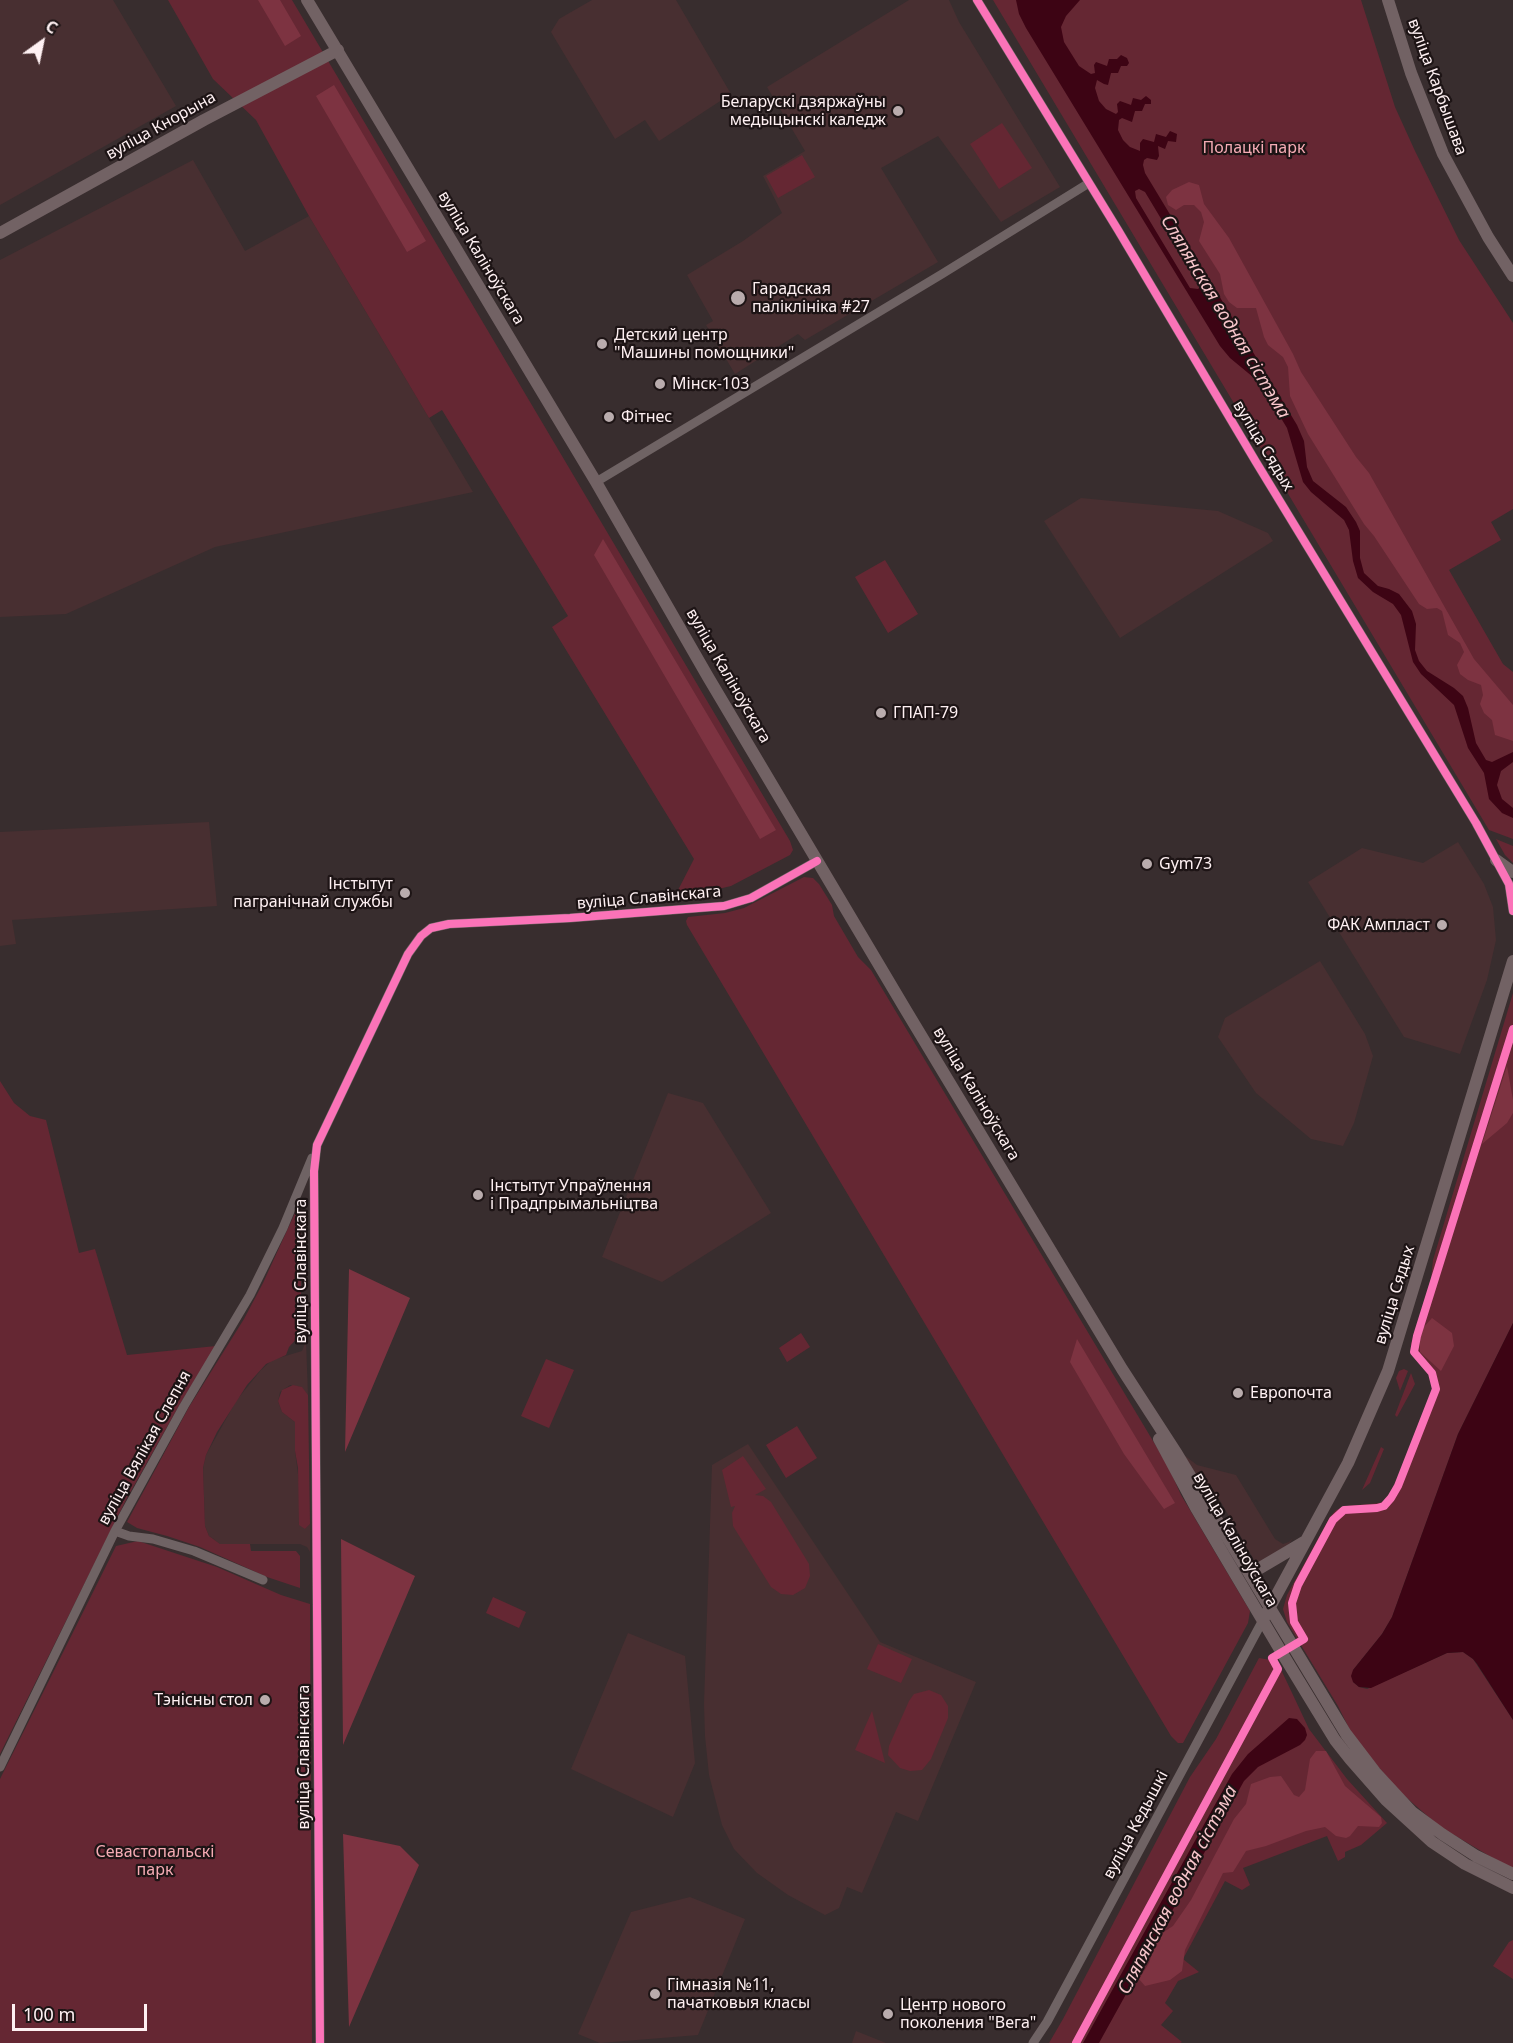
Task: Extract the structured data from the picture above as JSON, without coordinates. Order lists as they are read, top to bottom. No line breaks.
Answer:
{"streets":{"main road":["вуліца Карбышава","вуліца Кнорына","вуліца Каліноўскага","вуліца Сядых"],"street":["вуліца Славінскага","вуліца Вялікая Слепня","вуліца Кедышкі"]},"crossings":[["вуліца Кнорына","вуліца Каліноўскага"],["вуліца Каліноўскага","вуліца Сядых"],["вуліца Каліноўскага","вуліца Славінскага"],["вуліца Каліноўскага","вуліца Кедышкі"],["вуліца Сядых","вуліца Кедышкі"],["вуліца Славінскага","вуліца Вялікая Слепня"]],"water":["Сляпянская водная сістэма"],"parks":["Полацкі парк","Севастопальскі парк"],"places":["Беларускі дзяржаўны медыцынскі каледж","Гарадская паліклініка #27","Детский центр \"Машины помощники\"","Мінск-103","Фітнес","ГПАП-79","Gym73","Інстытут пагранічнай службы","ФАК Ампласт","Інстытут Упраўлення і Прадпрымальніцтва","Европочта","Тэнісны стол","Гімназія №11, пачатковыя класы","Центр нового поколения \"Вега\""],"scale_bar":"100 m","north":"top right"}
